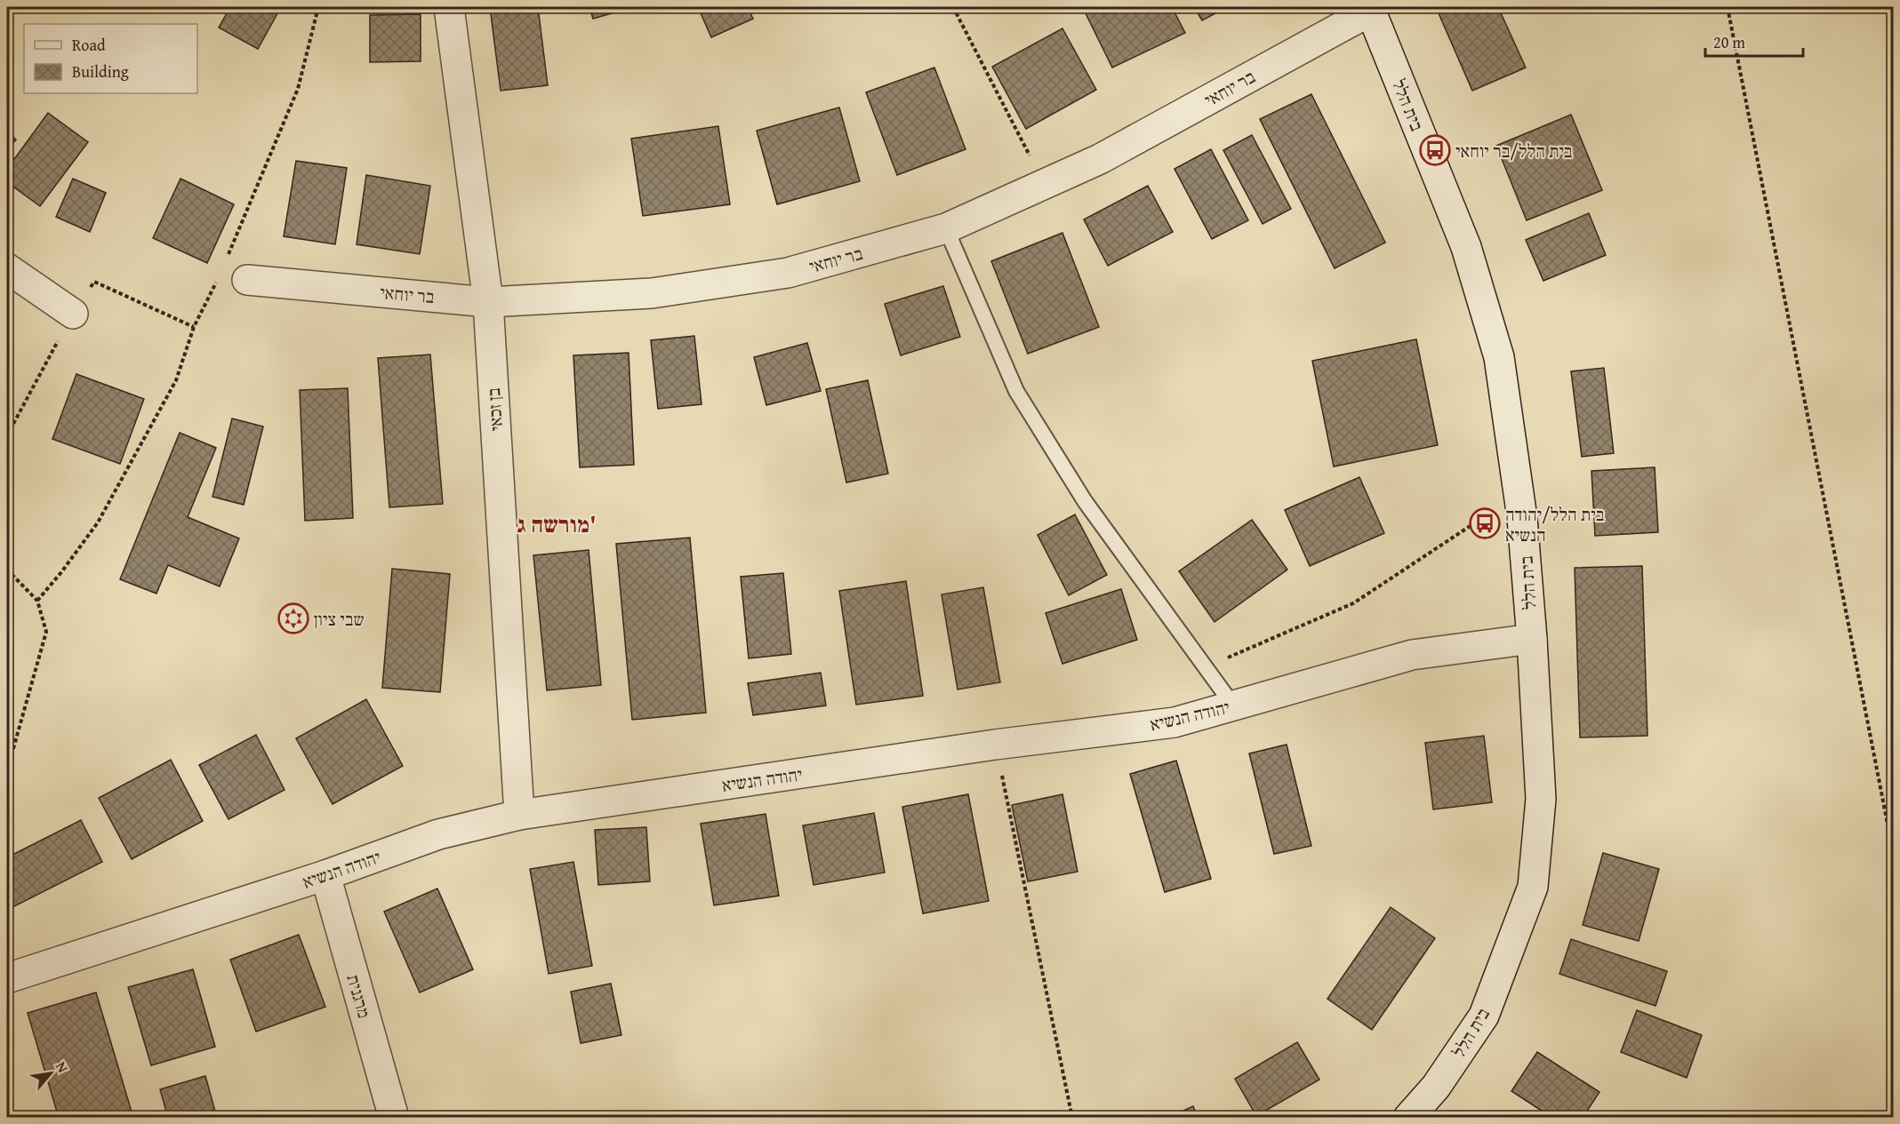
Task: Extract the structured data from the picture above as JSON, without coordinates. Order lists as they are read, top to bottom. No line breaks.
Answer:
{"streets":{"street":["בר יוחאי","בית הלל","בן זכאי","יהודה הנשיא","מרגנית"]},"crossings":[["בר יוחאי","בית הלל"],["בר יוחאי","בן זכאי"],["בית הלל","יהודה הנשיא"],["בן זכאי","יהודה הנשיא"],["יהודה הנשיא","מרגנית"]],"districts":["מורשה ג'"],"places":{"bus stop":["בית הלל/בר יוחאי","בית הלל/יהודה הנשיא"],"synagogue":["שבי ציון"]},"legend":["Road","Building"],"scale_bar":"20 m","north":"top right"}
